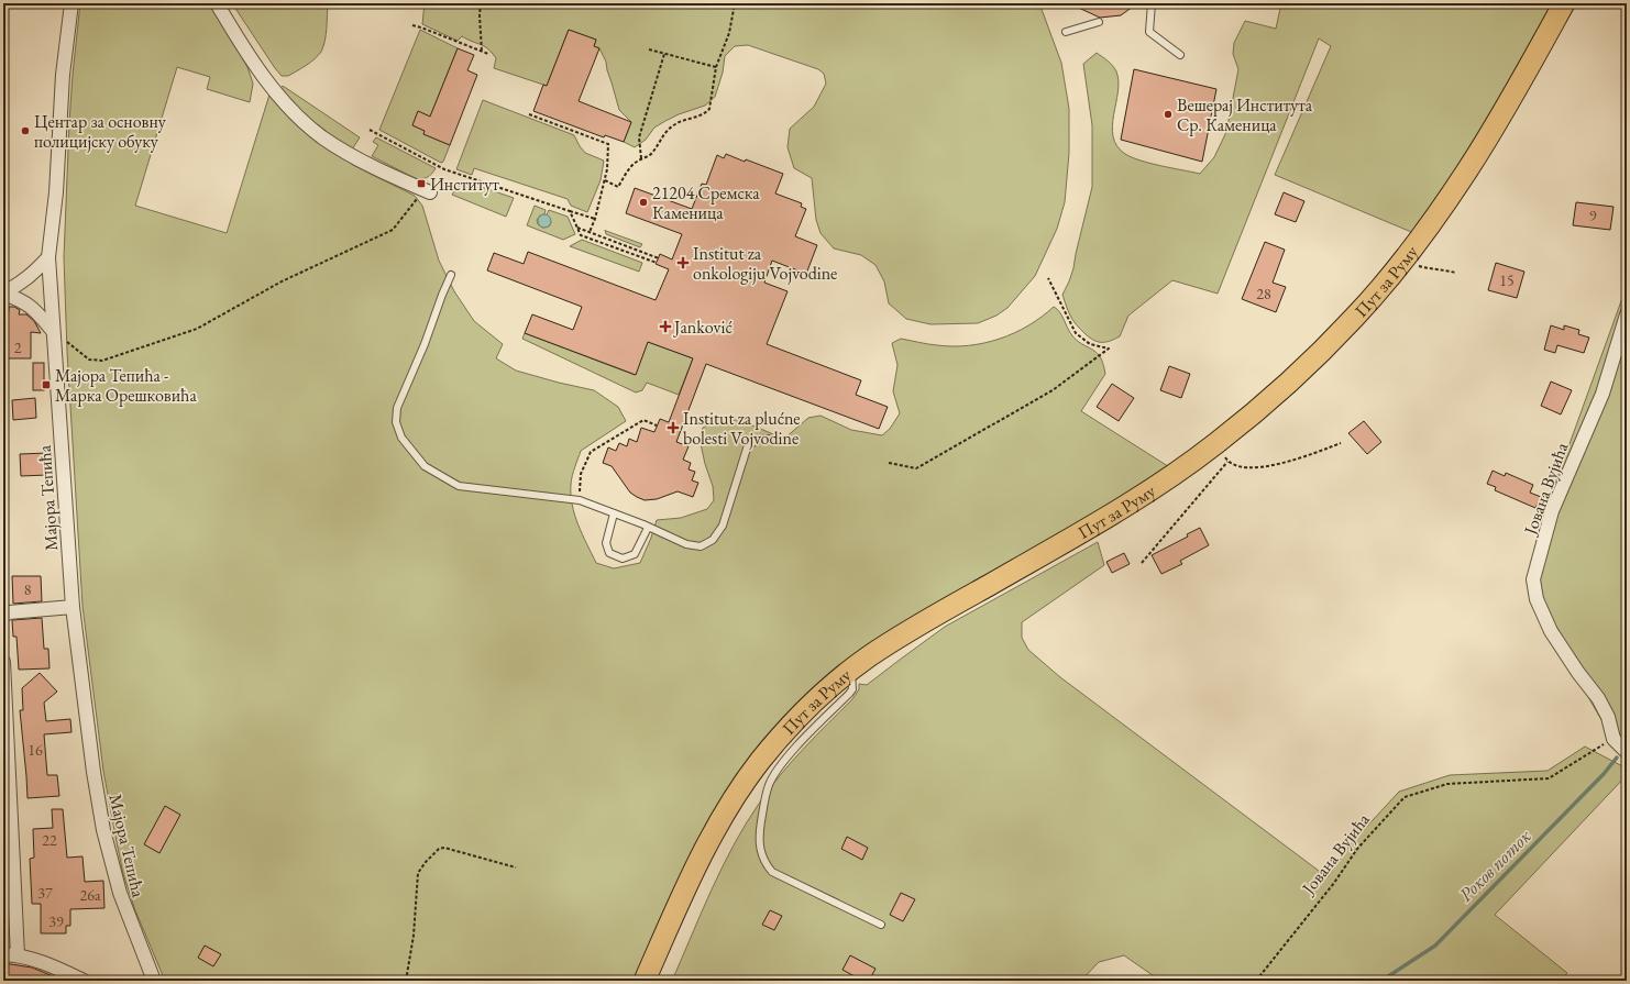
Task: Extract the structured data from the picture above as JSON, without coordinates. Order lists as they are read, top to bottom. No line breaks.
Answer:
{"streets":{"main road":["Пут за Руму"],"street":["Јована Вујића","Мајора Тепића"]},"water":["Роков поток"],"places":{"other":["Вешерај Института Ср. Каменица","Центар за основну полицијску обуку","21204 Сремска Каменица"],"transit":["Институт","Мајора Тепића - Марка Орешковића"],"health":["Institut za onkologiju Vojvodine","Janković","Institut za plućne bolesti Vojvodine"]},"house_numbers":["9","15","28","2","8","16","22","37","26a","39"]}
